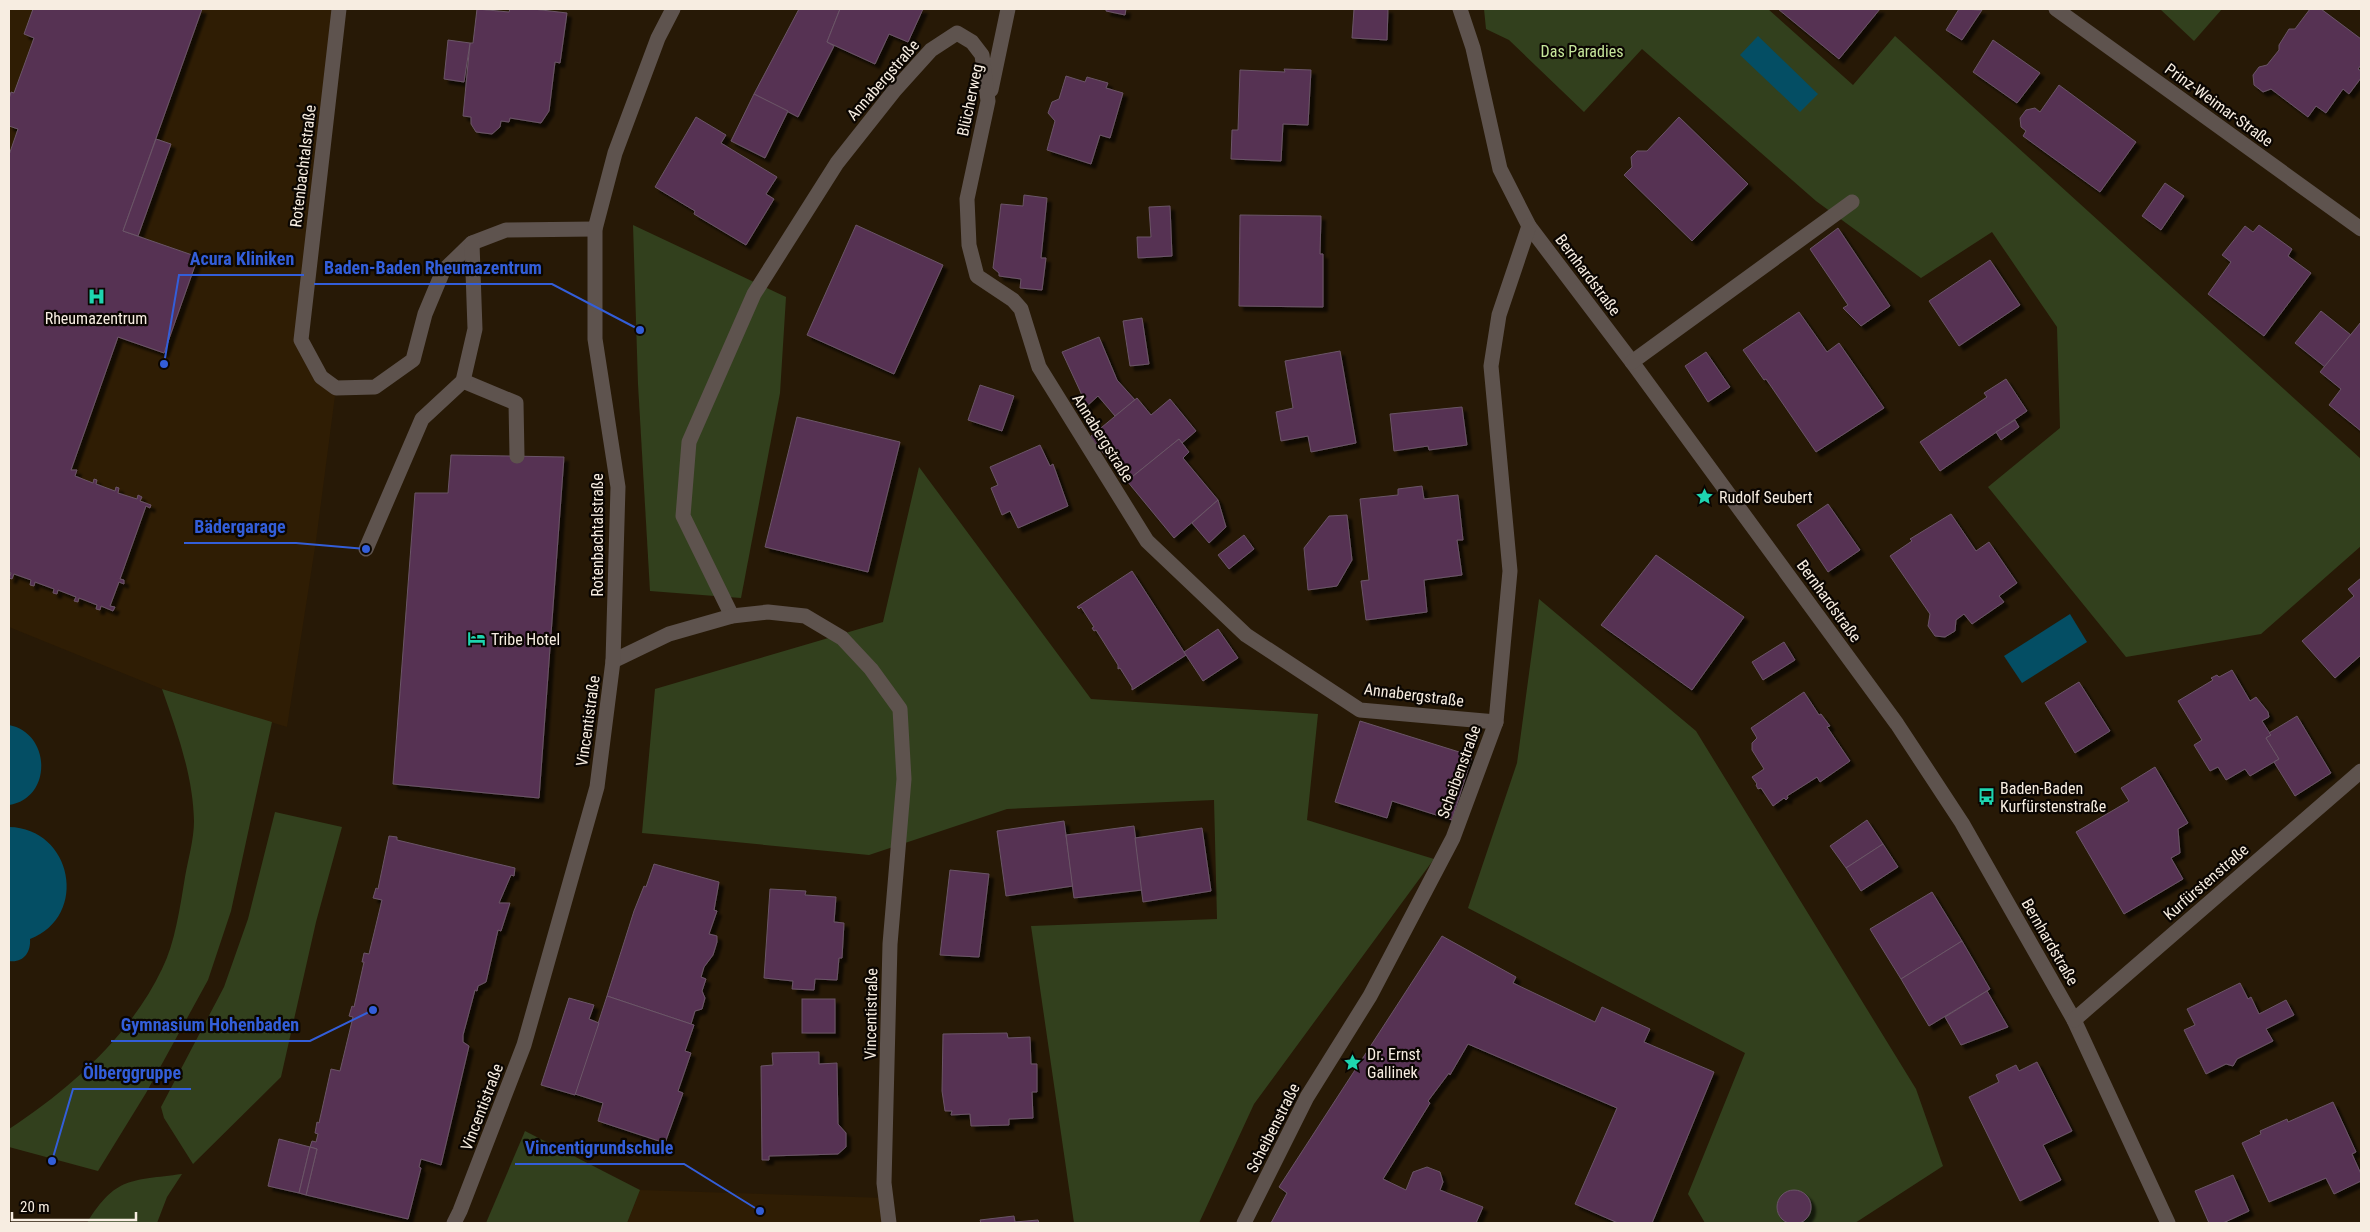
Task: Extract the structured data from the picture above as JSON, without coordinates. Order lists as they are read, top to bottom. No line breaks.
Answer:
{"streets":{"street":["Annabergstraße","Blücherweg","Prinz-Weimar-Straße","Rotenbachtalstraße","Bernhardstraße","Vincentistraße","Scheibenstraße","Kurfürstenstraße"]},"crossings":[["Annabergstraße","Blücherweg"],["Annabergstraße","Vincentistraße"],["Annabergstraße","Scheibenstraße"],["Rotenbachtalstraße","Vincentistraße"],["Bernhardstraße","Scheibenstraße"],["Bernhardstraße","Kurfürstenstraße"]],"parks":["Das Paradies"],"places":{"hospital":["Rheumazentrum"],"other":["Baden-Baden Rheumazentrum","Acura Kliniken","Bädergarage","Gymnasium Hohenbaden","Ölberggruppe","Vincentigrundschule"],"place":["Rudolf Seubert","Dr. Ernst Gallinek"],"hotel":["Tribe Hotel"],"bus stop":["Baden-Baden Kurfürstenstraße"]},"scale_bar":"20 m"}
